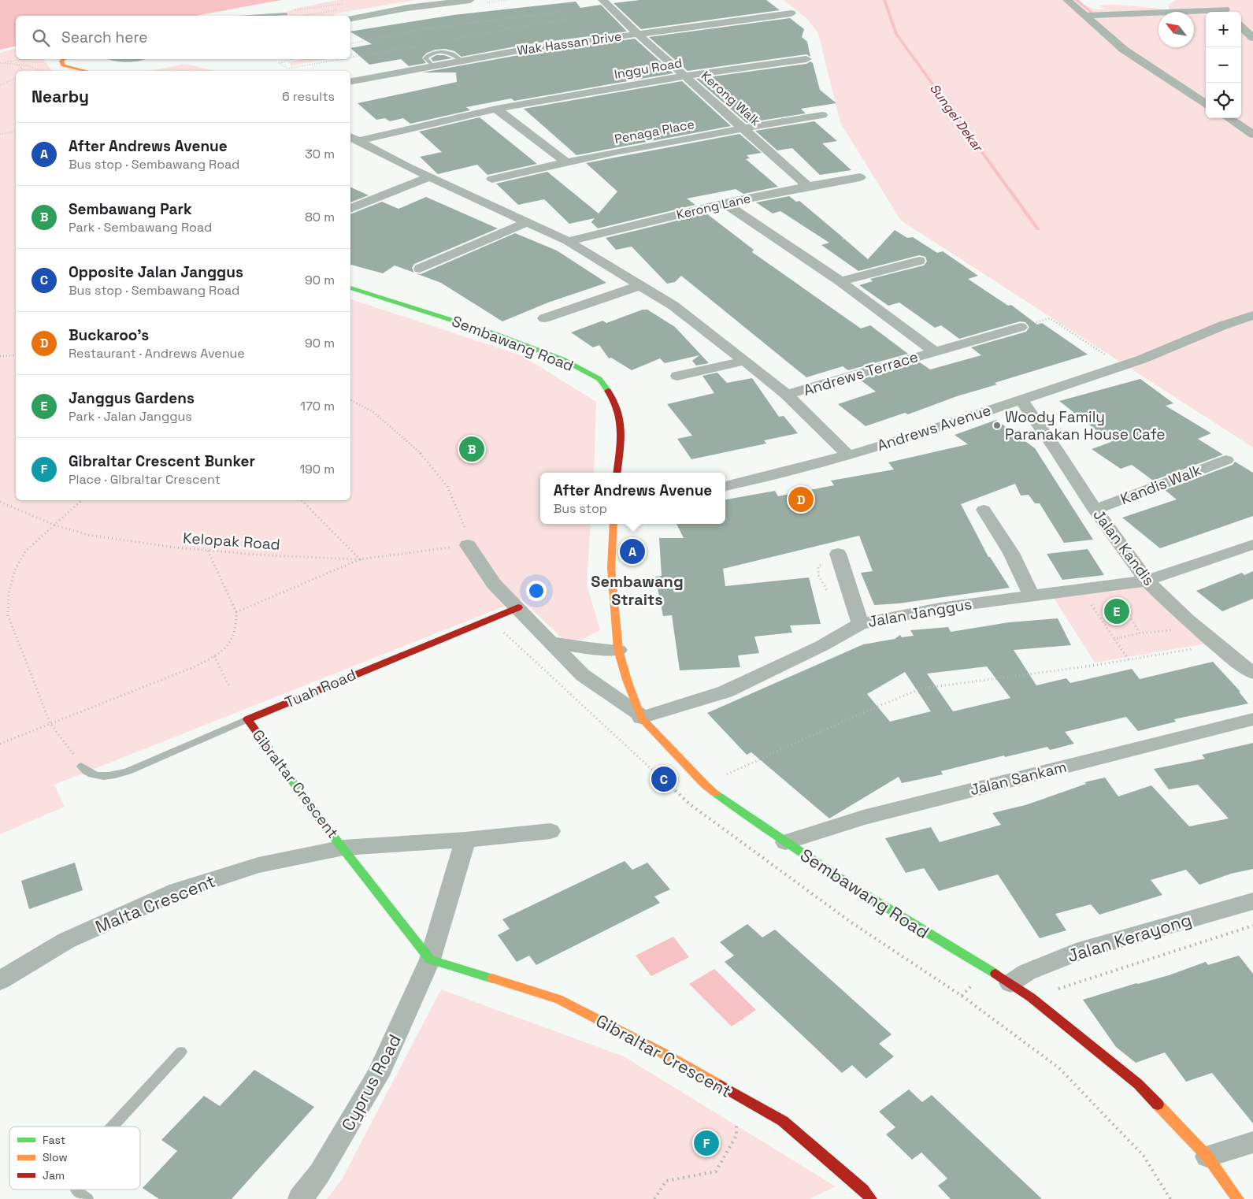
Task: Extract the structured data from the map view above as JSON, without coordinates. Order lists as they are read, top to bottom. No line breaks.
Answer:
{"streets":{"street":["Wak Hassan Drive","Inggu Road","Kerong Walk","Penaga Place","Kerong Lane","Sembawang Road","Andrews Terrace","Andrews Avenue","Kandis Walk","Jalan Kandis","Jalan Janggus","Tuah Road","Jalan Sankam","Gibraltar Crescent","Malta Crescent","Jalan Kerayong","Cyprus Road"],"path":["Kelopak Road"]},"crossings":[["Wak Hassan Drive","Kerong Walk"],["Inggu Road","Kerong Walk"],["Kerong Walk","Penaga Place"],["Kerong Walk","Kerong Lane"],["Kerong Lane","Andrews Terrace"],["Sembawang Road","Jalan Janggus"],["Sembawang Road","Jalan Sankam"],["Sembawang Road","Jalan Kerayong"],["Andrews Avenue","Jalan Kandis"],["Kandis Walk","Jalan Kandis"],["Jalan Kandis","Jalan Janggus"],["Tuah Road","Gibraltar Crescent"],["Gibraltar Crescent","Malta Crescent"],["Gibraltar Crescent","Cyprus Road"]],"districts":["Sembawang Straits"],"water":["Sungei Dekar"],"places":["Woody Family Paranakan House Cafe"],"legend":["Fast","Slow","Jam"],"north":"top left","page":{"map_buttons":["+","−"],"search":"Search here","heading":["Nearby","6 results"],"list":[{"mark":"A","name":"After Andrews Avenue","note":"Bus stop · Sembawang Road","value":"30 m"},{"mark":"B","name":"Sembawang Park","note":"Park · Sembawang Road","value":"80 m"},{"mark":"C","name":"Opposite Jalan Janggus","note":"Bus stop · Sembawang Road","value":"90 m"},{"mark":"D","name":"Buckaroo's","note":"Restaurant · Andrews Avenue","value":"90 m"},{"mark":"E","name":"Janggus Gardens","note":"Park · Jalan Janggus","value":"170 m"},{"mark":"F","name":"Gibraltar Crescent Bunker","note":"Place · Gibraltar Crescent","value":"190 m"}],"pins":["B","D","A","E","C","F"],"popup":["After Andrews Avenue","Bus stop"]}}
